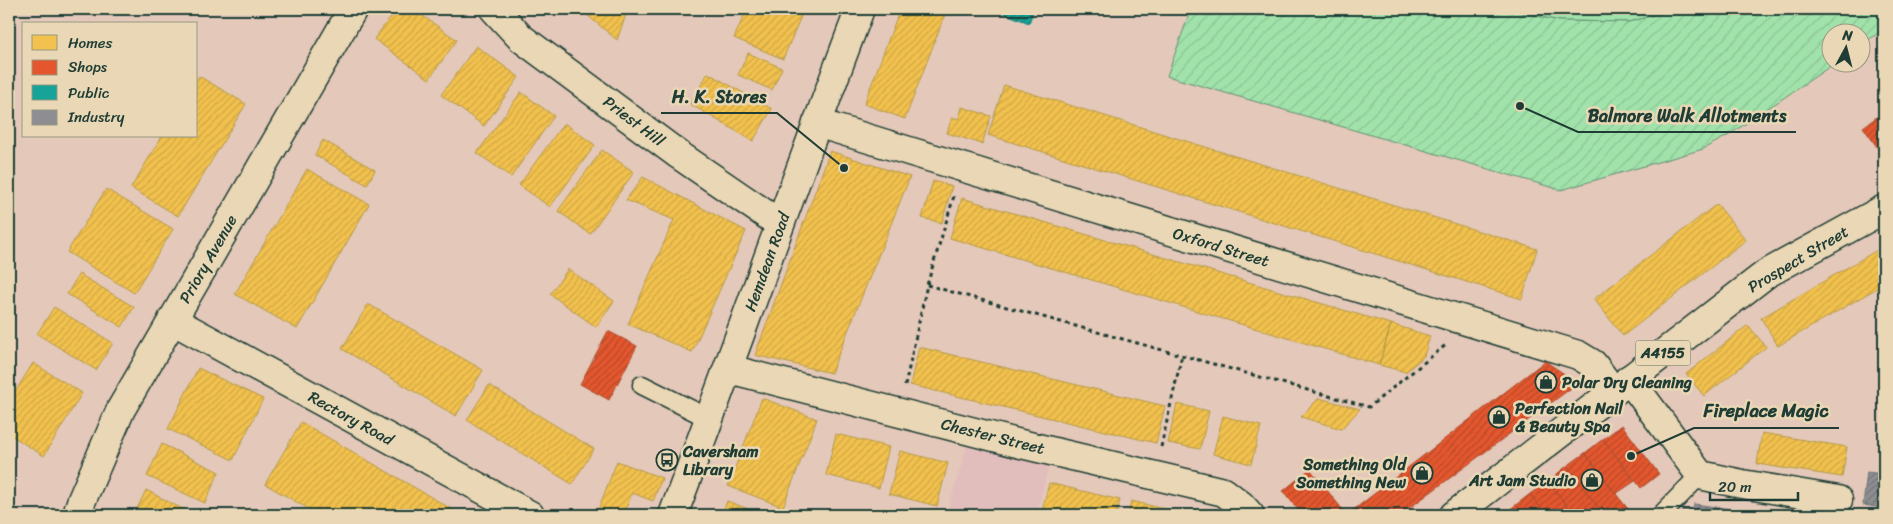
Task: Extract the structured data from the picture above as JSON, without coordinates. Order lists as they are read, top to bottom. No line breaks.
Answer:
{"streets":{"street":["Priest Hill","Oxford Street","Priory Avenue","Prospect Street","Hemdean Road","A4155","Rectory Road","Chester Street"]},"crossings":[["Priest Hill","Hemdean Road"],["Oxford Street","Prospect Street"],["Oxford Street","Hemdean Road"],["Priory Avenue","Rectory Road"],["Hemdean Road","Chester Street"]],"places":{"other":["Balmore Walk Allotments","H. K. Stores","Fireplace Magic"],"shop":["Polar Dry Cleaning","Perfection Nail & Beauty Spa","Something Old Something New","Art Jam Studio"],"bus stop":["Caversham Library"]},"legend":["Homes","Shops","Public","Industry"],"scale_bar":"20 m","north":"top"}
